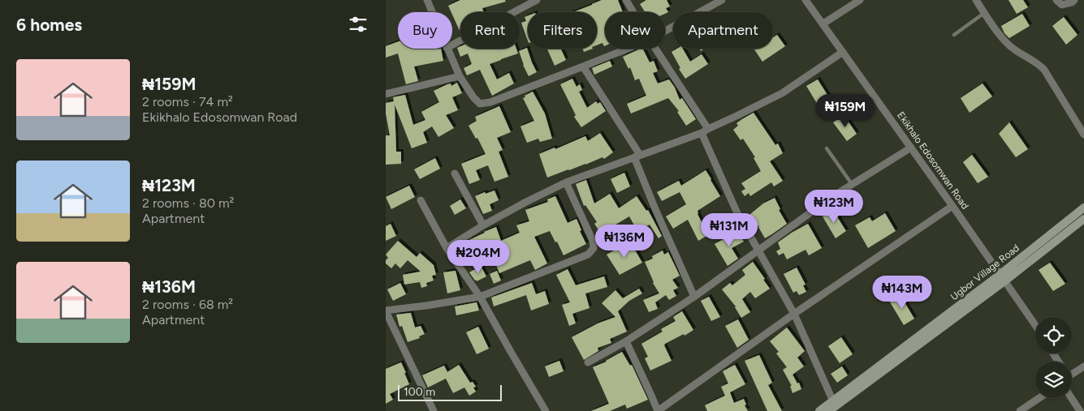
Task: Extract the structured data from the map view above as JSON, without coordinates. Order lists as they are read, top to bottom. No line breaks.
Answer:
{"streets":{"street":["Ekikhalo Edosomwan Road","Ugbor Village Road"]},"crossings":[["Ekikhalo Edosomwan Road","Ugbor Village Road"]],"scale_bar":"100 m","page":{"heading":"6 homes","chip":["Buy","Rent","Filters","New","Apartment"],"list":[{"name":"₦159M","note":"2 rooms · 74 m² · Ekikhalo Edosomwan Road"},{"name":"₦123M","note":"2 rooms · 80 m² · Apartment"},{"name":"₦136M","note":"2 rooms · 68 m² · Apartment"}],"price":["₦159M","₦123M","₦131M","₦136M","₦204M","₦143M"],"scale":"100 m"}}
